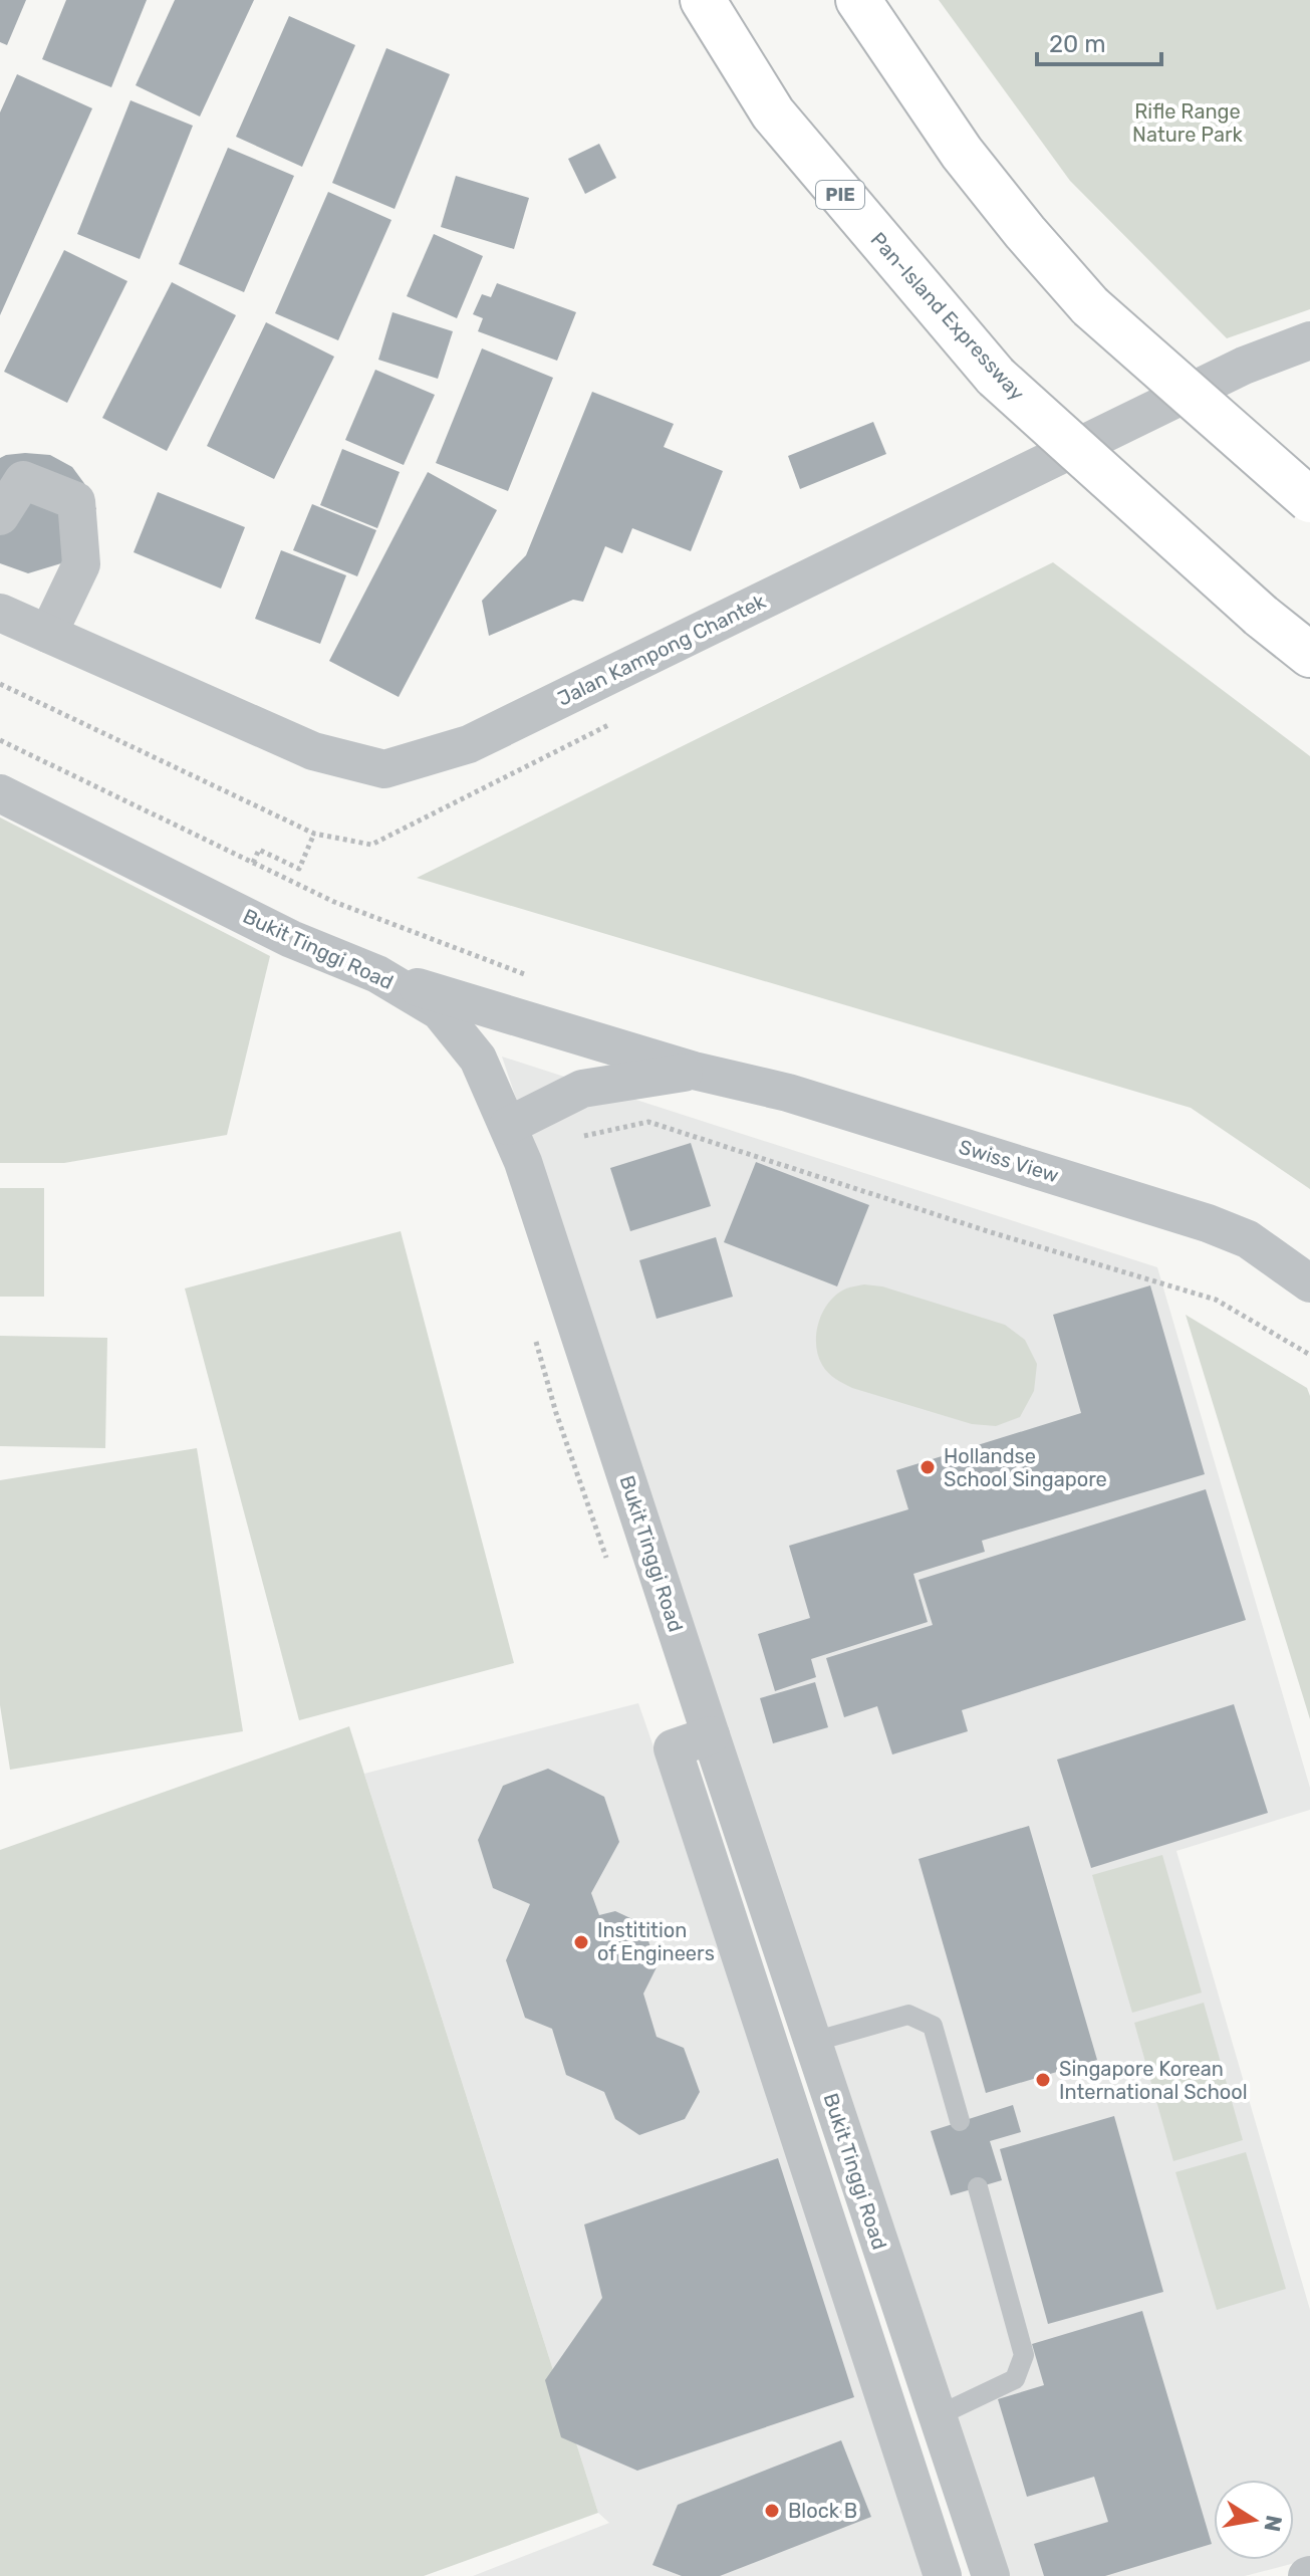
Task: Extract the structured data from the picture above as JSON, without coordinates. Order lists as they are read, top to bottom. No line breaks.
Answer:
{"streets":{"highway":["PIE","Pan-Island Expressway"],"street":["Jalan Kampong Chantek","Bukit Tinggi Road","Swiss View"]},"crossings":[["Bukit Tinggi Road","Swiss View"]],"parks":["Rifle Range Nature Park"],"places":["Hollandse School Singapore","Institition of Engineers","Singapore Korean International School","Block B"],"scale_bar":"20 m","north":"right"}
